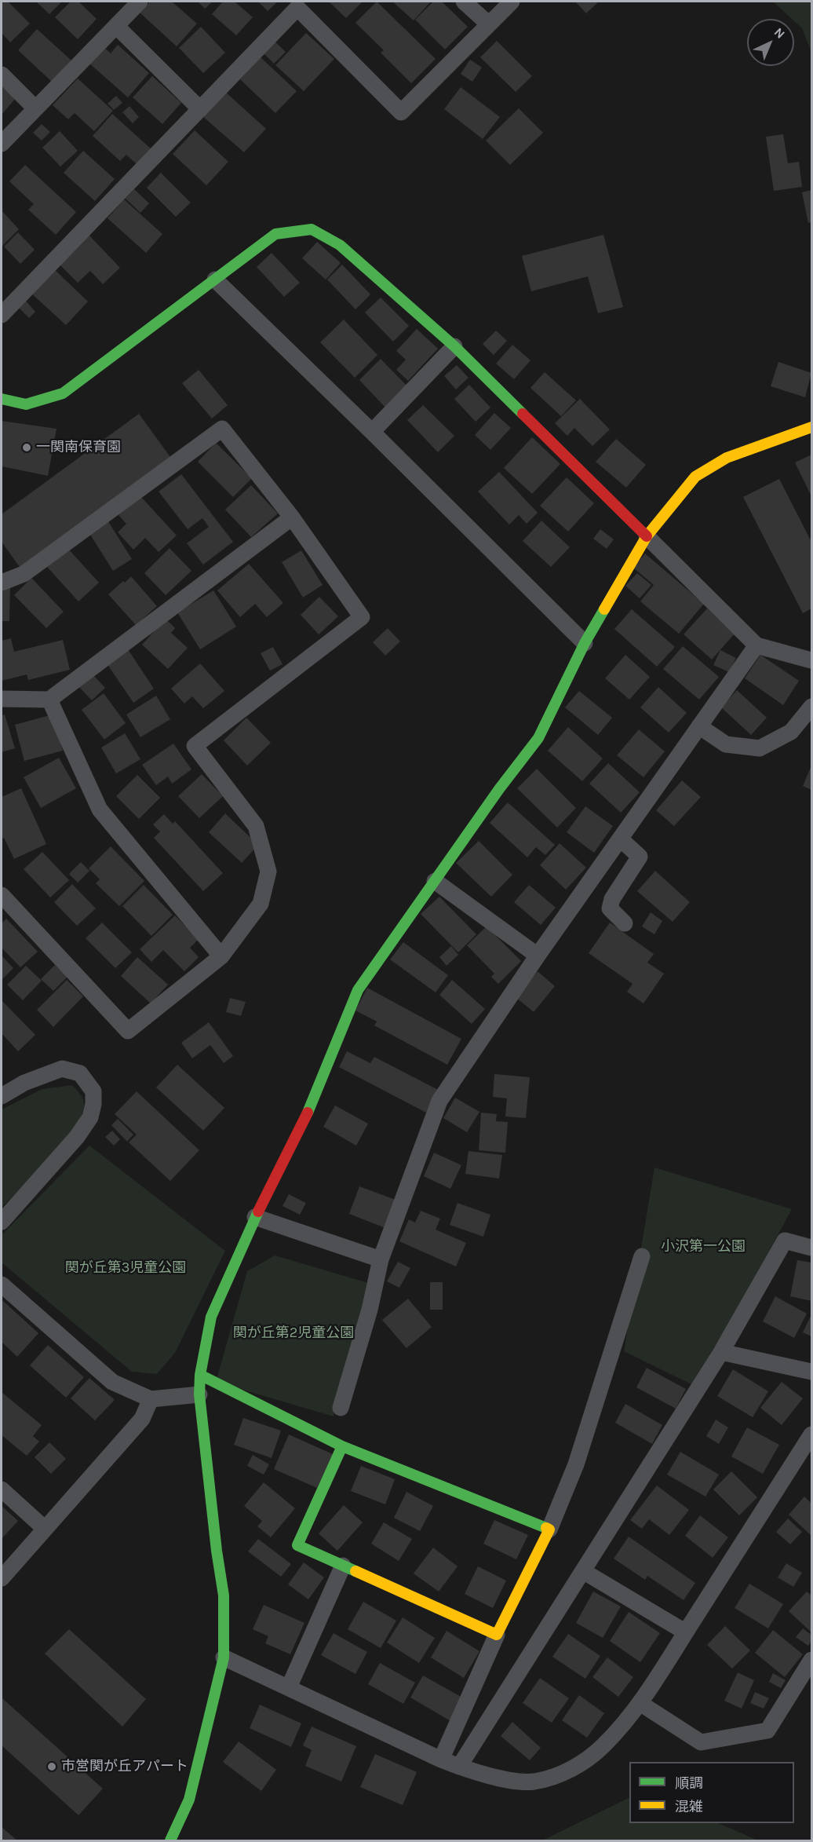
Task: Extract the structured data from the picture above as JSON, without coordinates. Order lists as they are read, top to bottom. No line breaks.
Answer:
{"parks":["小沢第一公園","関が丘第3児童公園","関が丘第2児童公園"],"places":["一関南保育園","市営関が丘アパート"],"legend":["順調","混雑"],"north":"top right"}
